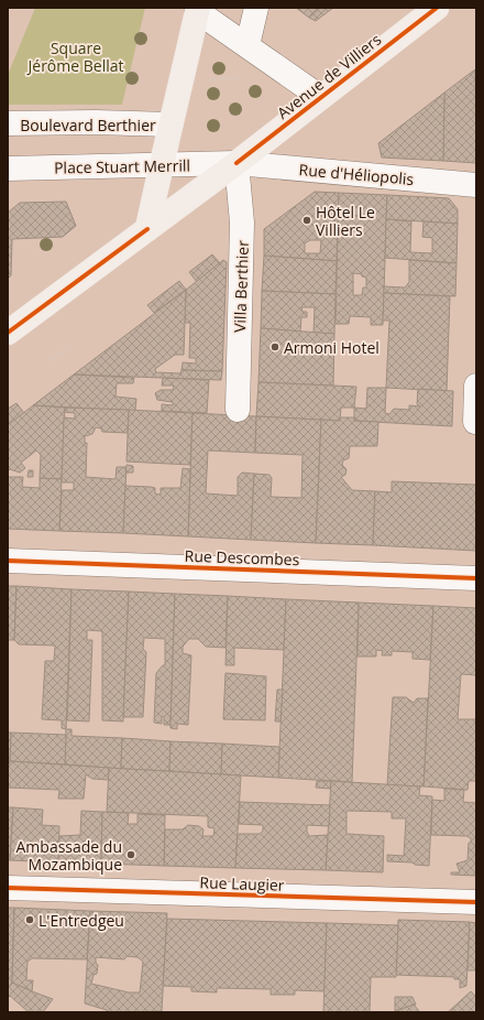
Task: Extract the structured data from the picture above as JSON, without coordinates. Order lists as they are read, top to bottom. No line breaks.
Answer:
{"streets":{"main road":["Avenue de Villiers","Boulevard Berthier"],"street":["Place Stuart Merrill","Rue d'Héliopolis","Villa Berthier","Rue Descombes","Rue Laugier"]},"crossings":[["Avenue de Villiers","Boulevard Berthier"],["Avenue de Villiers","Place Stuart Merrill"],["Avenue de Villiers","Rue d'Héliopolis"],["Avenue de Villiers","Villa Berthier"],["Boulevard Berthier","Place Stuart Merrill"],["Place Stuart Merrill","Rue d'Héliopolis"],["Place Stuart Merrill","Villa Berthier"],["Rue d'Héliopolis","Villa Berthier"]],"parks":["Square Jérôme Bellat"],"places":["Hôtel Le Villiers","Armoni Hotel","Ambassade du Mozambique","L'Entredgeu"]}
